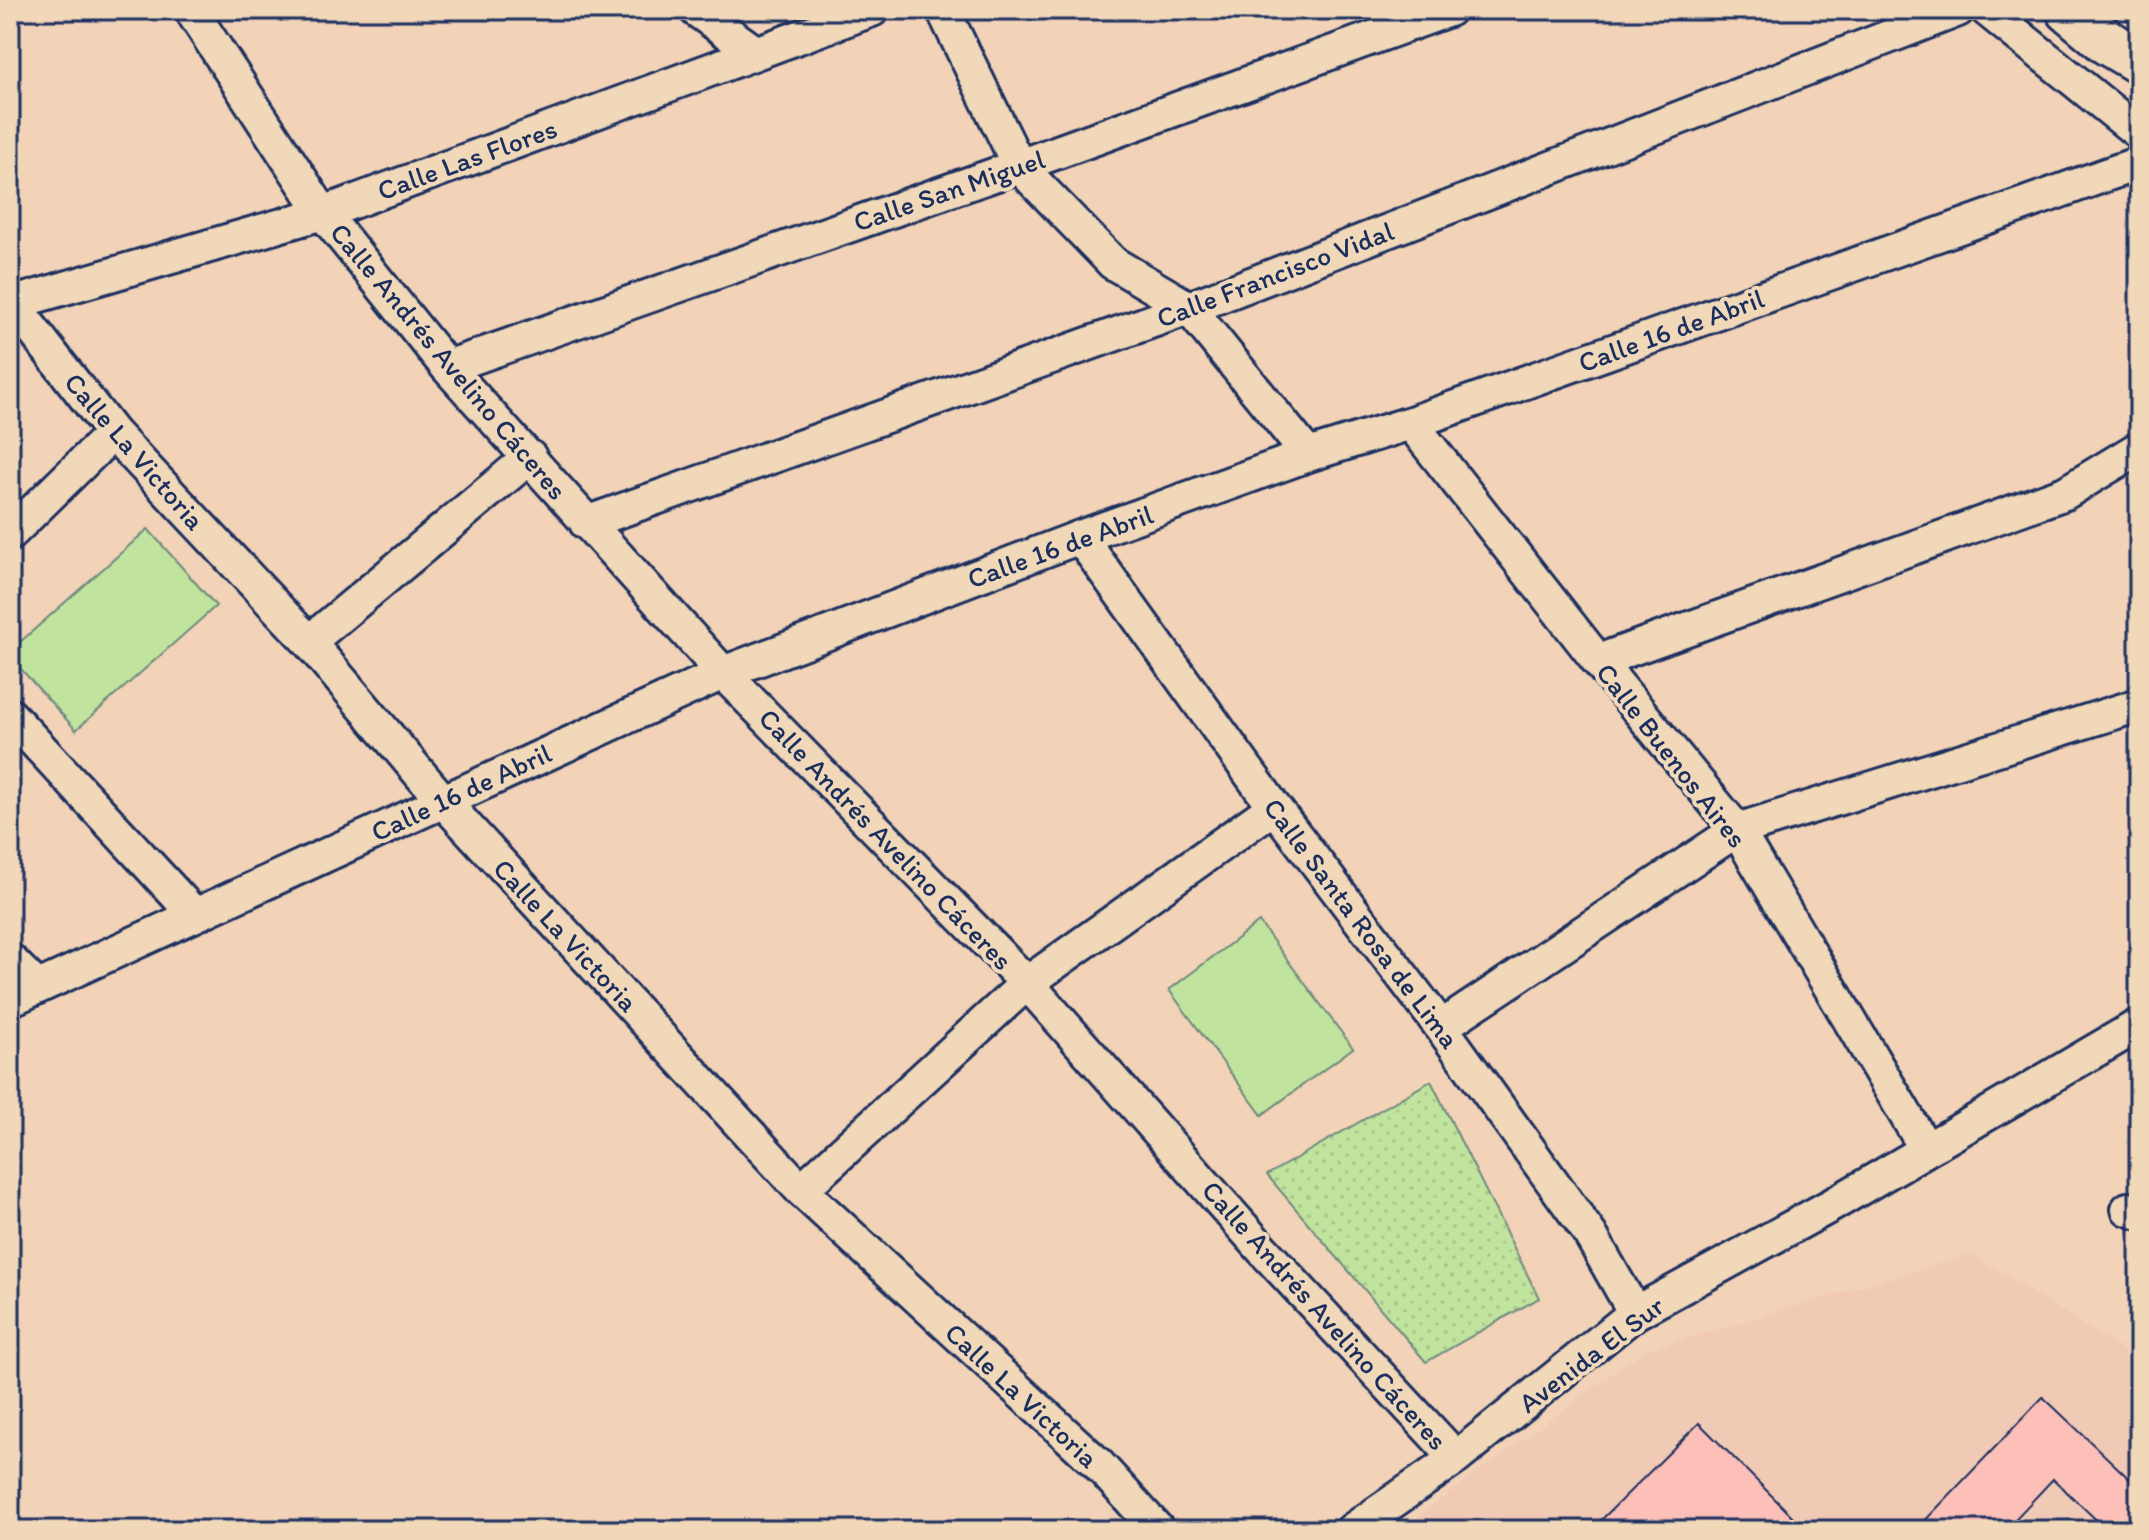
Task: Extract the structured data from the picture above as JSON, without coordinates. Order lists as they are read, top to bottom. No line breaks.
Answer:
{"streets":{"street":["Calle Las Flores","Calle San Miguel","Calle Francisco Vidal","Calle 16 de Abril","Calle Andrés Avelino Cáceres","Calle La Victoria","Calle Buenos Aires","Calle Santa Rosa de Lima","Avenida El Sur"]},"crossings":[["Calle Las Flores","Calle Andrés Avelino Cáceres"],["Calle Las Flores","Calle La Victoria"],["Calle San Miguel","Calle Andrés Avelino Cáceres"],["Calle Francisco Vidal","Calle Andrés Avelino Cáceres"],["Calle 16 de Abril","Calle Andrés Avelino Cáceres"],["Calle 16 de Abril","Calle La Victoria"],["Calle 16 de Abril","Calle Buenos Aires"],["Calle 16 de Abril","Calle Santa Rosa de Lima"],["Calle Andrés Avelino Cáceres","Avenida El Sur"],["Calle Buenos Aires","Avenida El Sur"],["Calle Santa Rosa de Lima","Avenida El Sur"]]}
